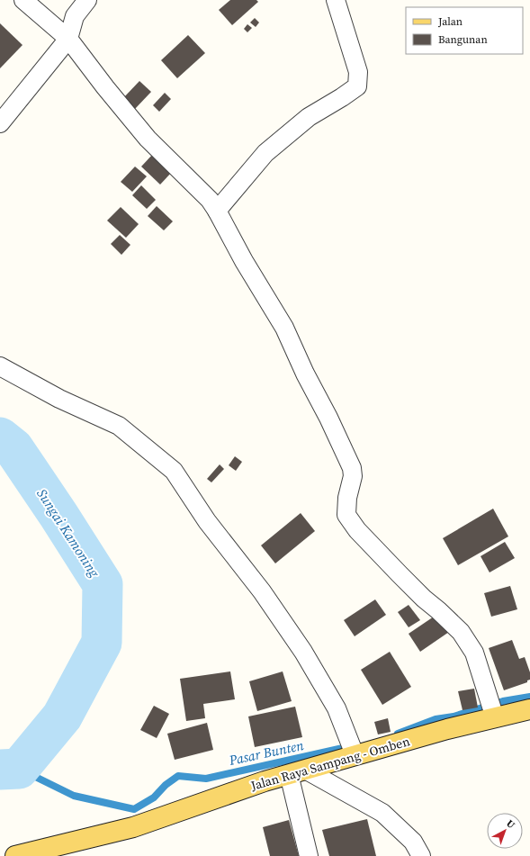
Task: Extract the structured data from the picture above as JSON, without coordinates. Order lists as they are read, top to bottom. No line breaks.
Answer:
{"streets":{"main road":["Jalan Raya Sampang - Omben"]},"water":["Sungai Kamoning","Pasar Bunten"],"legend":["Jalan","Bangunan"],"north":"top right"}
